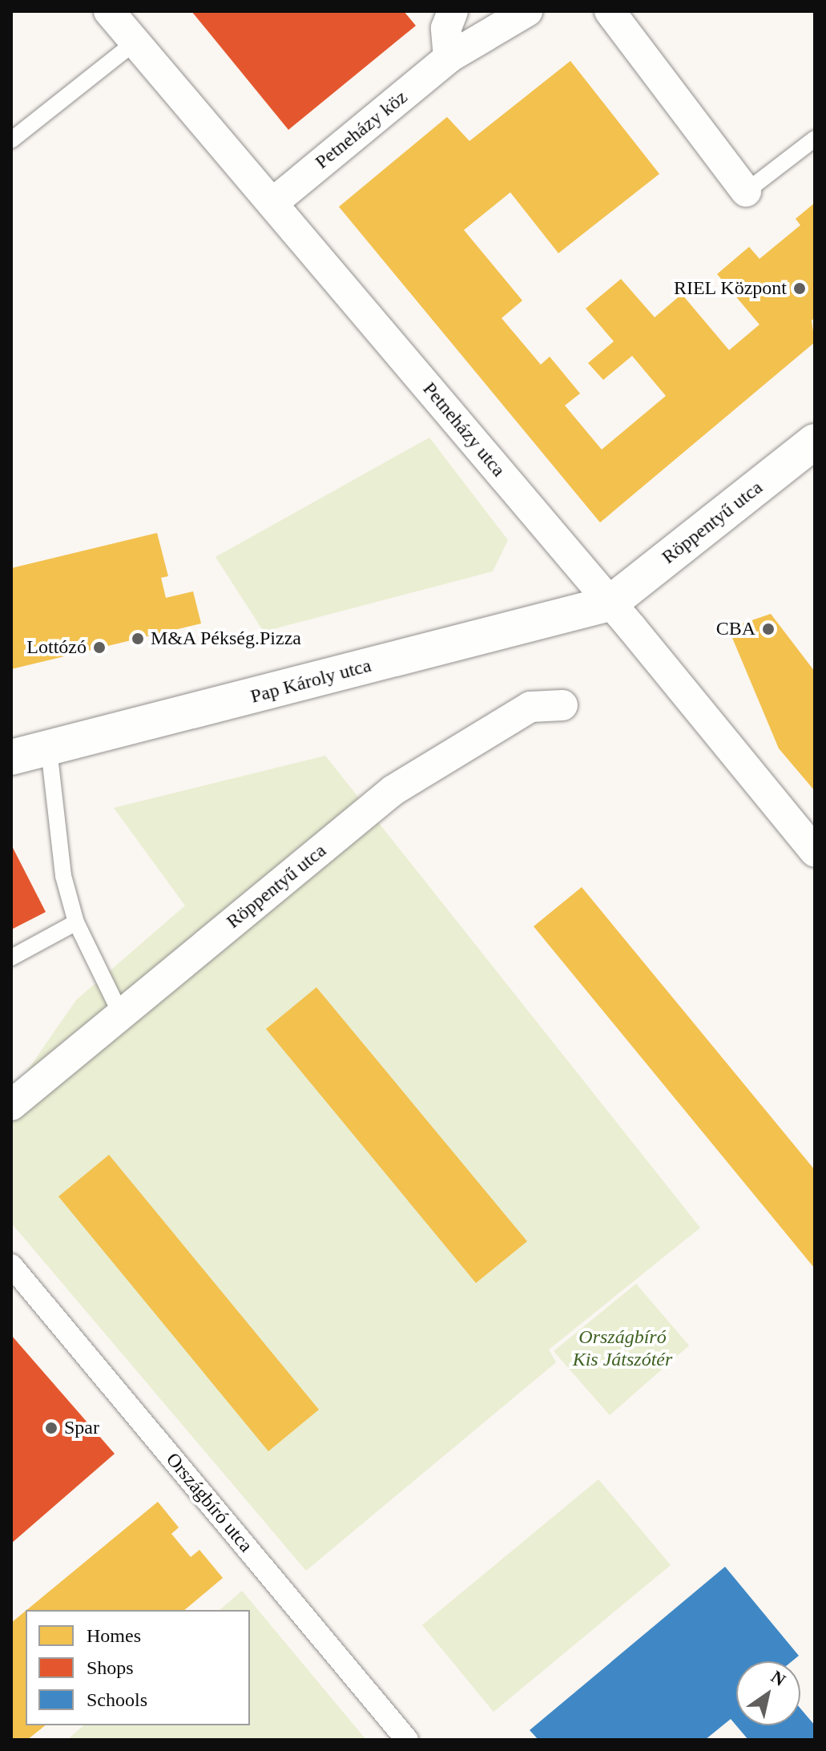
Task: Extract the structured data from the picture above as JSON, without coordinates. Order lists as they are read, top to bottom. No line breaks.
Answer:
{"streets":{"street":["Petneházy köz","Petneházy utca","Röppentyű utca","Pap Károly utca","Országbíró utca"]},"crossings":[["Petneházy köz","Petneházy utca"],["Petneházy utca","Röppentyű utca"],["Petneházy utca","Pap Károly utca"],["Röppentyű utca","Pap Károly utca"]],"parks":["Országbíró Kis Játszótér"],"places":["RIEL Központ","CBA","M&A Pékség.Pizza","Lottózó","Spar"],"legend":["Homes","Shops","Schools"],"north":"top right"}
